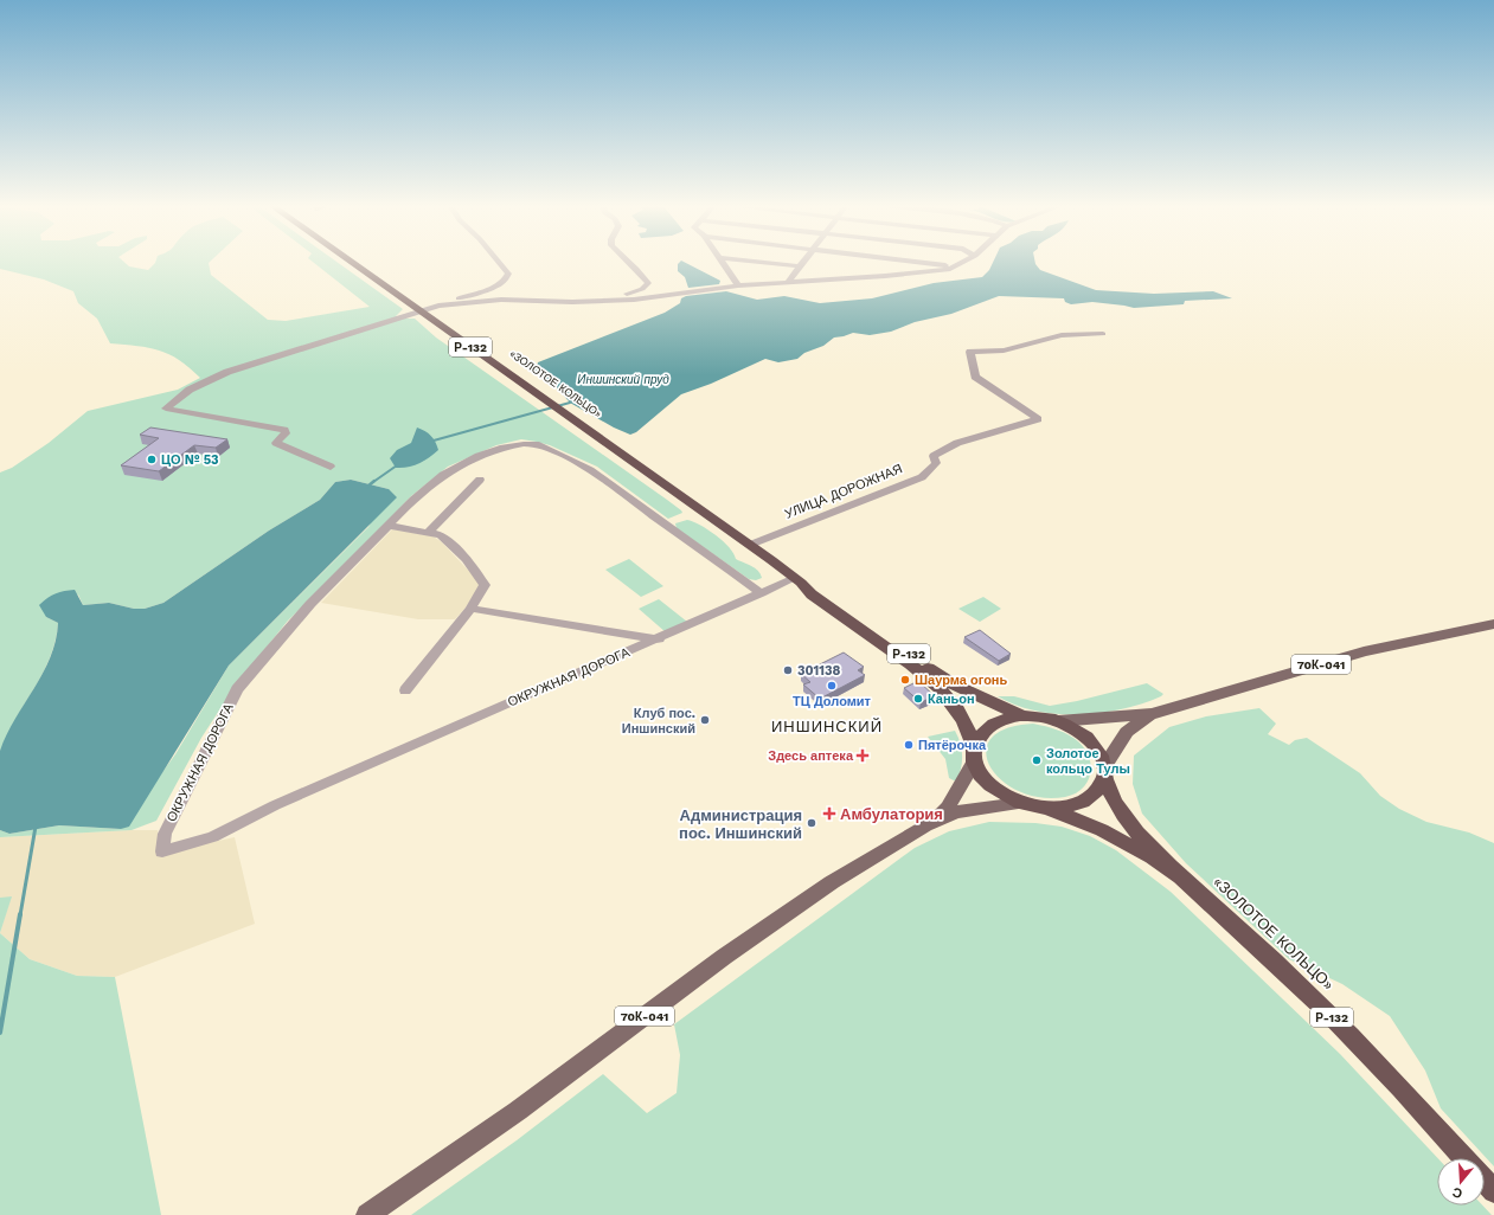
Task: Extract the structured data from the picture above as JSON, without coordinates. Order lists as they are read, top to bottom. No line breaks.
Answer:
{"streets":{"highway":["Р-132","«ЗОЛОТОЕ КОЛЬЦО»"],"main road":["70К-041"],"street":["УЛИЦА ДОРОЖНАЯ","ОКРУЖНАЯ ДОРОГА"]},"crossings":[["«ЗОЛОТОЕ КОЛЬЦО»","УЛИЦА ДОРОЖНАЯ"],["«ЗОЛОТОЕ КОЛЬЦО»","70К-041"],["«ЗОЛОТОЕ КОЛЬЦО»","ОКРУЖНАЯ ДОРОГА"]],"districts":["ИНШИНСКИЙ"],"water":["Иншинский пруд"],"places":{"other":["ЦО № 53","301138","Шаурма огонь","ТЦ Доломит","Каньон","Клуб пос. Иншинский","Пятёрочка","Золотое кольцо Тулы","Администрация пос. Иншинский"],"health":["Здесь аптека","Амбулатория"]},"north":"bottom"}
